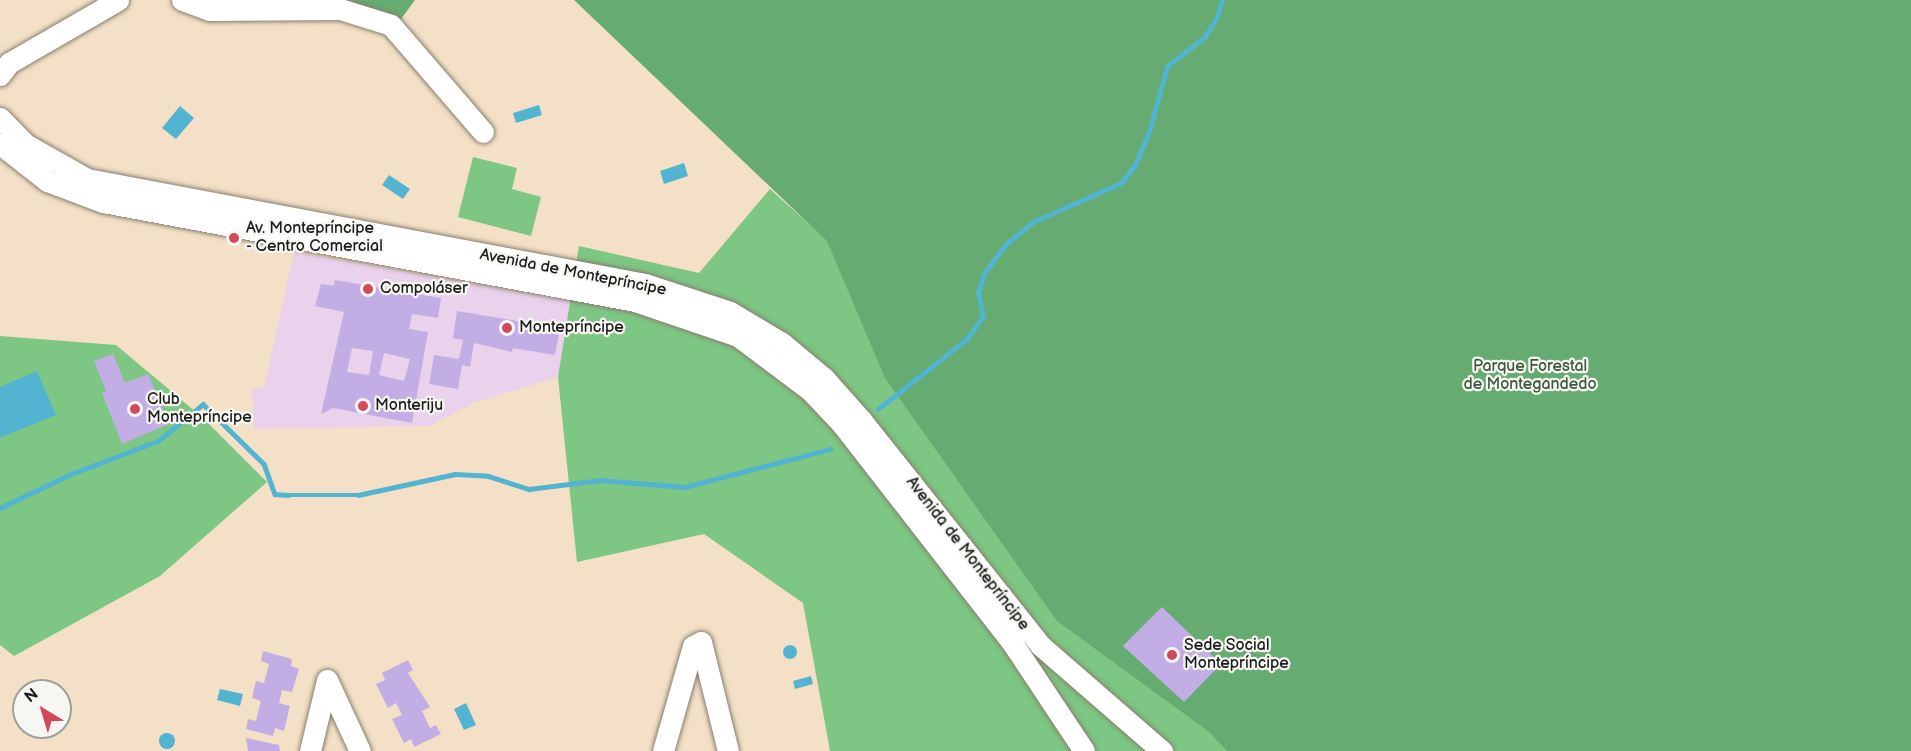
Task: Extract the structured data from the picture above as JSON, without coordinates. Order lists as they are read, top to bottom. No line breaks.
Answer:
{"streets":{"street":["Avenida de Montepríncipe"]},"parks":["Parque Forestal de Montegandedo"],"places":["Av. Montepríncipe - Centro Comercial","Compoláser","Montepríncipe","Monteriju","Club Montepríncipe","Sede Social Montepríncipe"],"north":"top left"}
